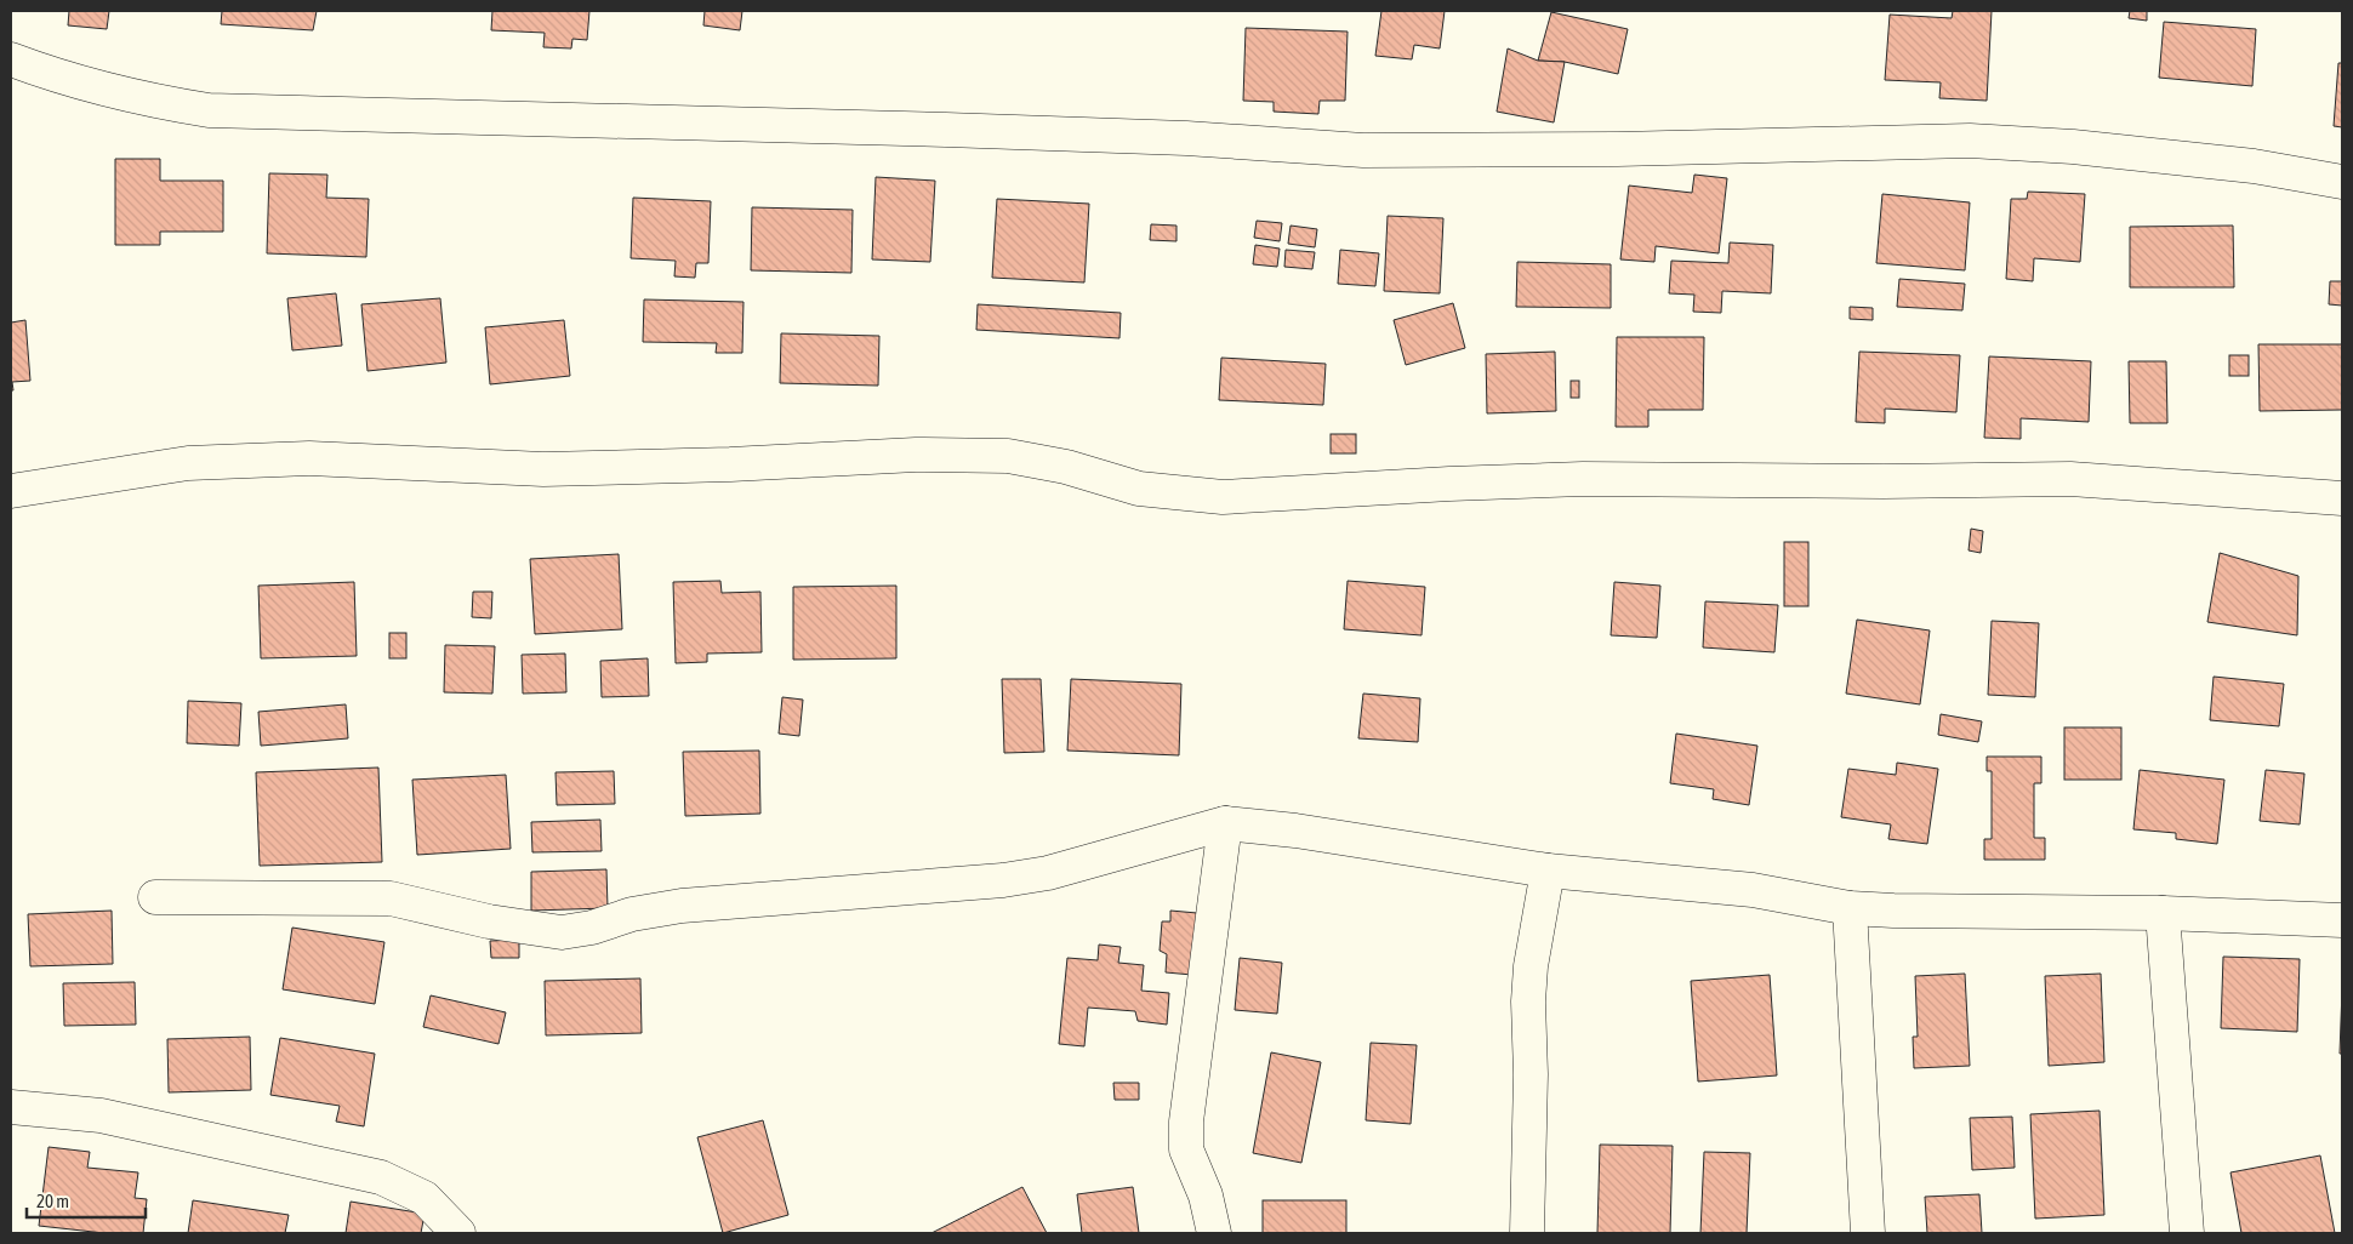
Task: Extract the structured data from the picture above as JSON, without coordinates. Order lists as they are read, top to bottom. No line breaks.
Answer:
{"scale_bar":"20 m"}
